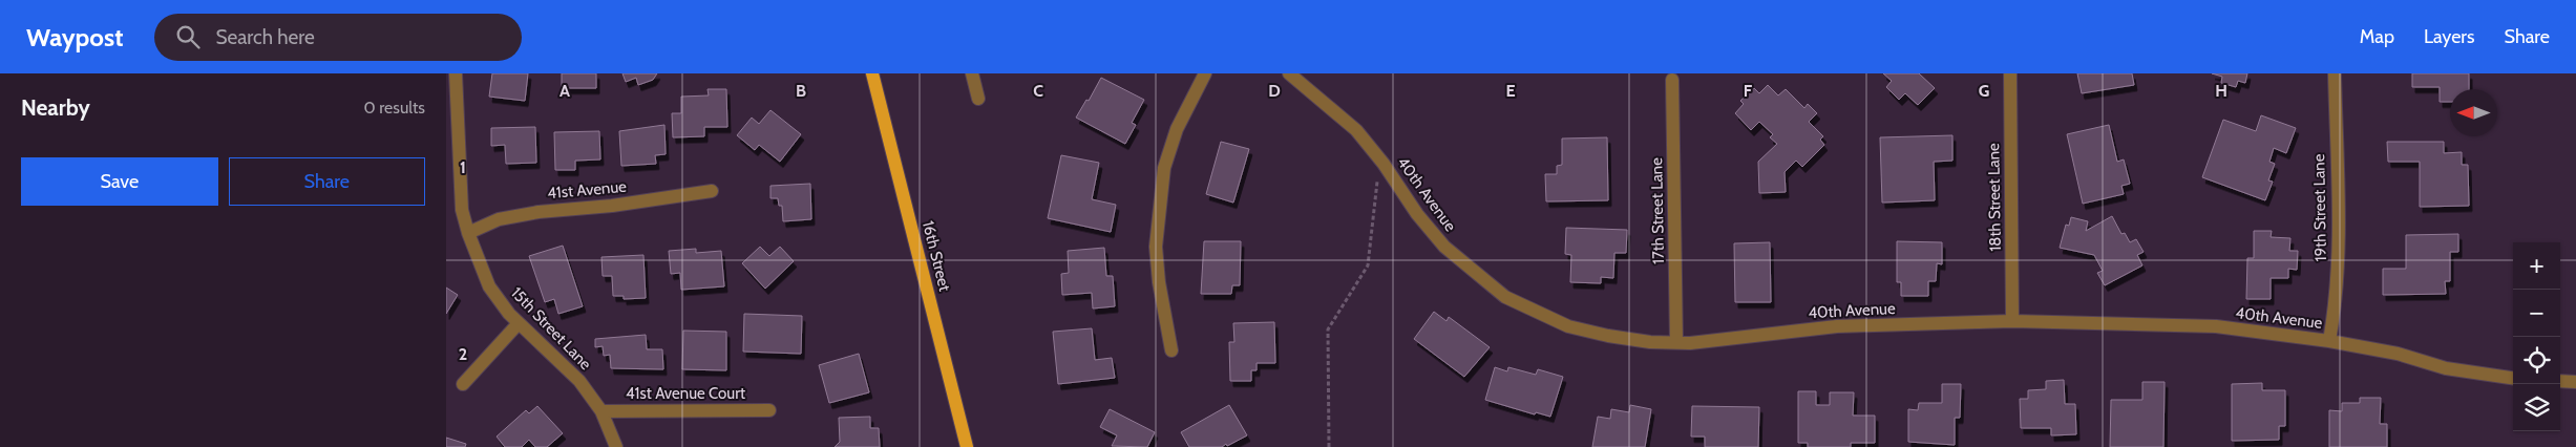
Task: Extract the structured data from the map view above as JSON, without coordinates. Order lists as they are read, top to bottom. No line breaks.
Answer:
{"streets":{"main road":["16th Street"],"street":["41st Avenue","40th Avenue","18th Street Lane","19th Street Lane","17th Street Lane","15th Street Lane","41st Avenue Court"]},"crossings":[["41st Avenue","15th Street Lane"],["40th Avenue","18th Street Lane"],["40th Avenue","19th Street Lane"],["40th Avenue","17th Street Lane"],["15th Street Lane","41st Avenue Court"]],"north":"left","page":{"header":"Waypost","search":"Search here","nav":["Map","Layers","Share"],"heading":["Nearby","0 results"],"buttons":["Save","Share"],"map_buttons":["+","−"]},"grid":{"columns":["A","B","C","D","E","F","G","H"],"rows":["1","2"]}}
